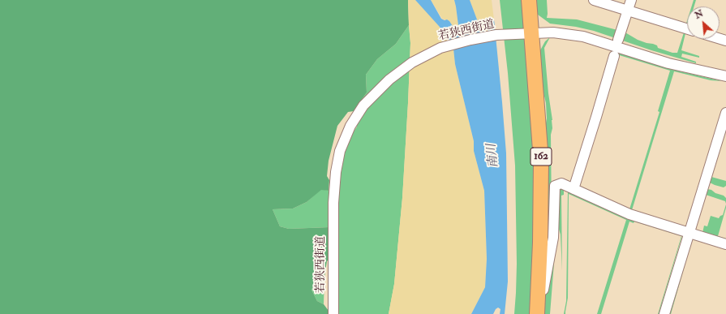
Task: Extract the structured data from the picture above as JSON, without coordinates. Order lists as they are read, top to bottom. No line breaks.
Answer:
{"streets":{"highway":["162"],"street":["若狭西街道"]},"crossings":[["若狭西街道","162"]],"water":["南川"],"north":"top left"}
